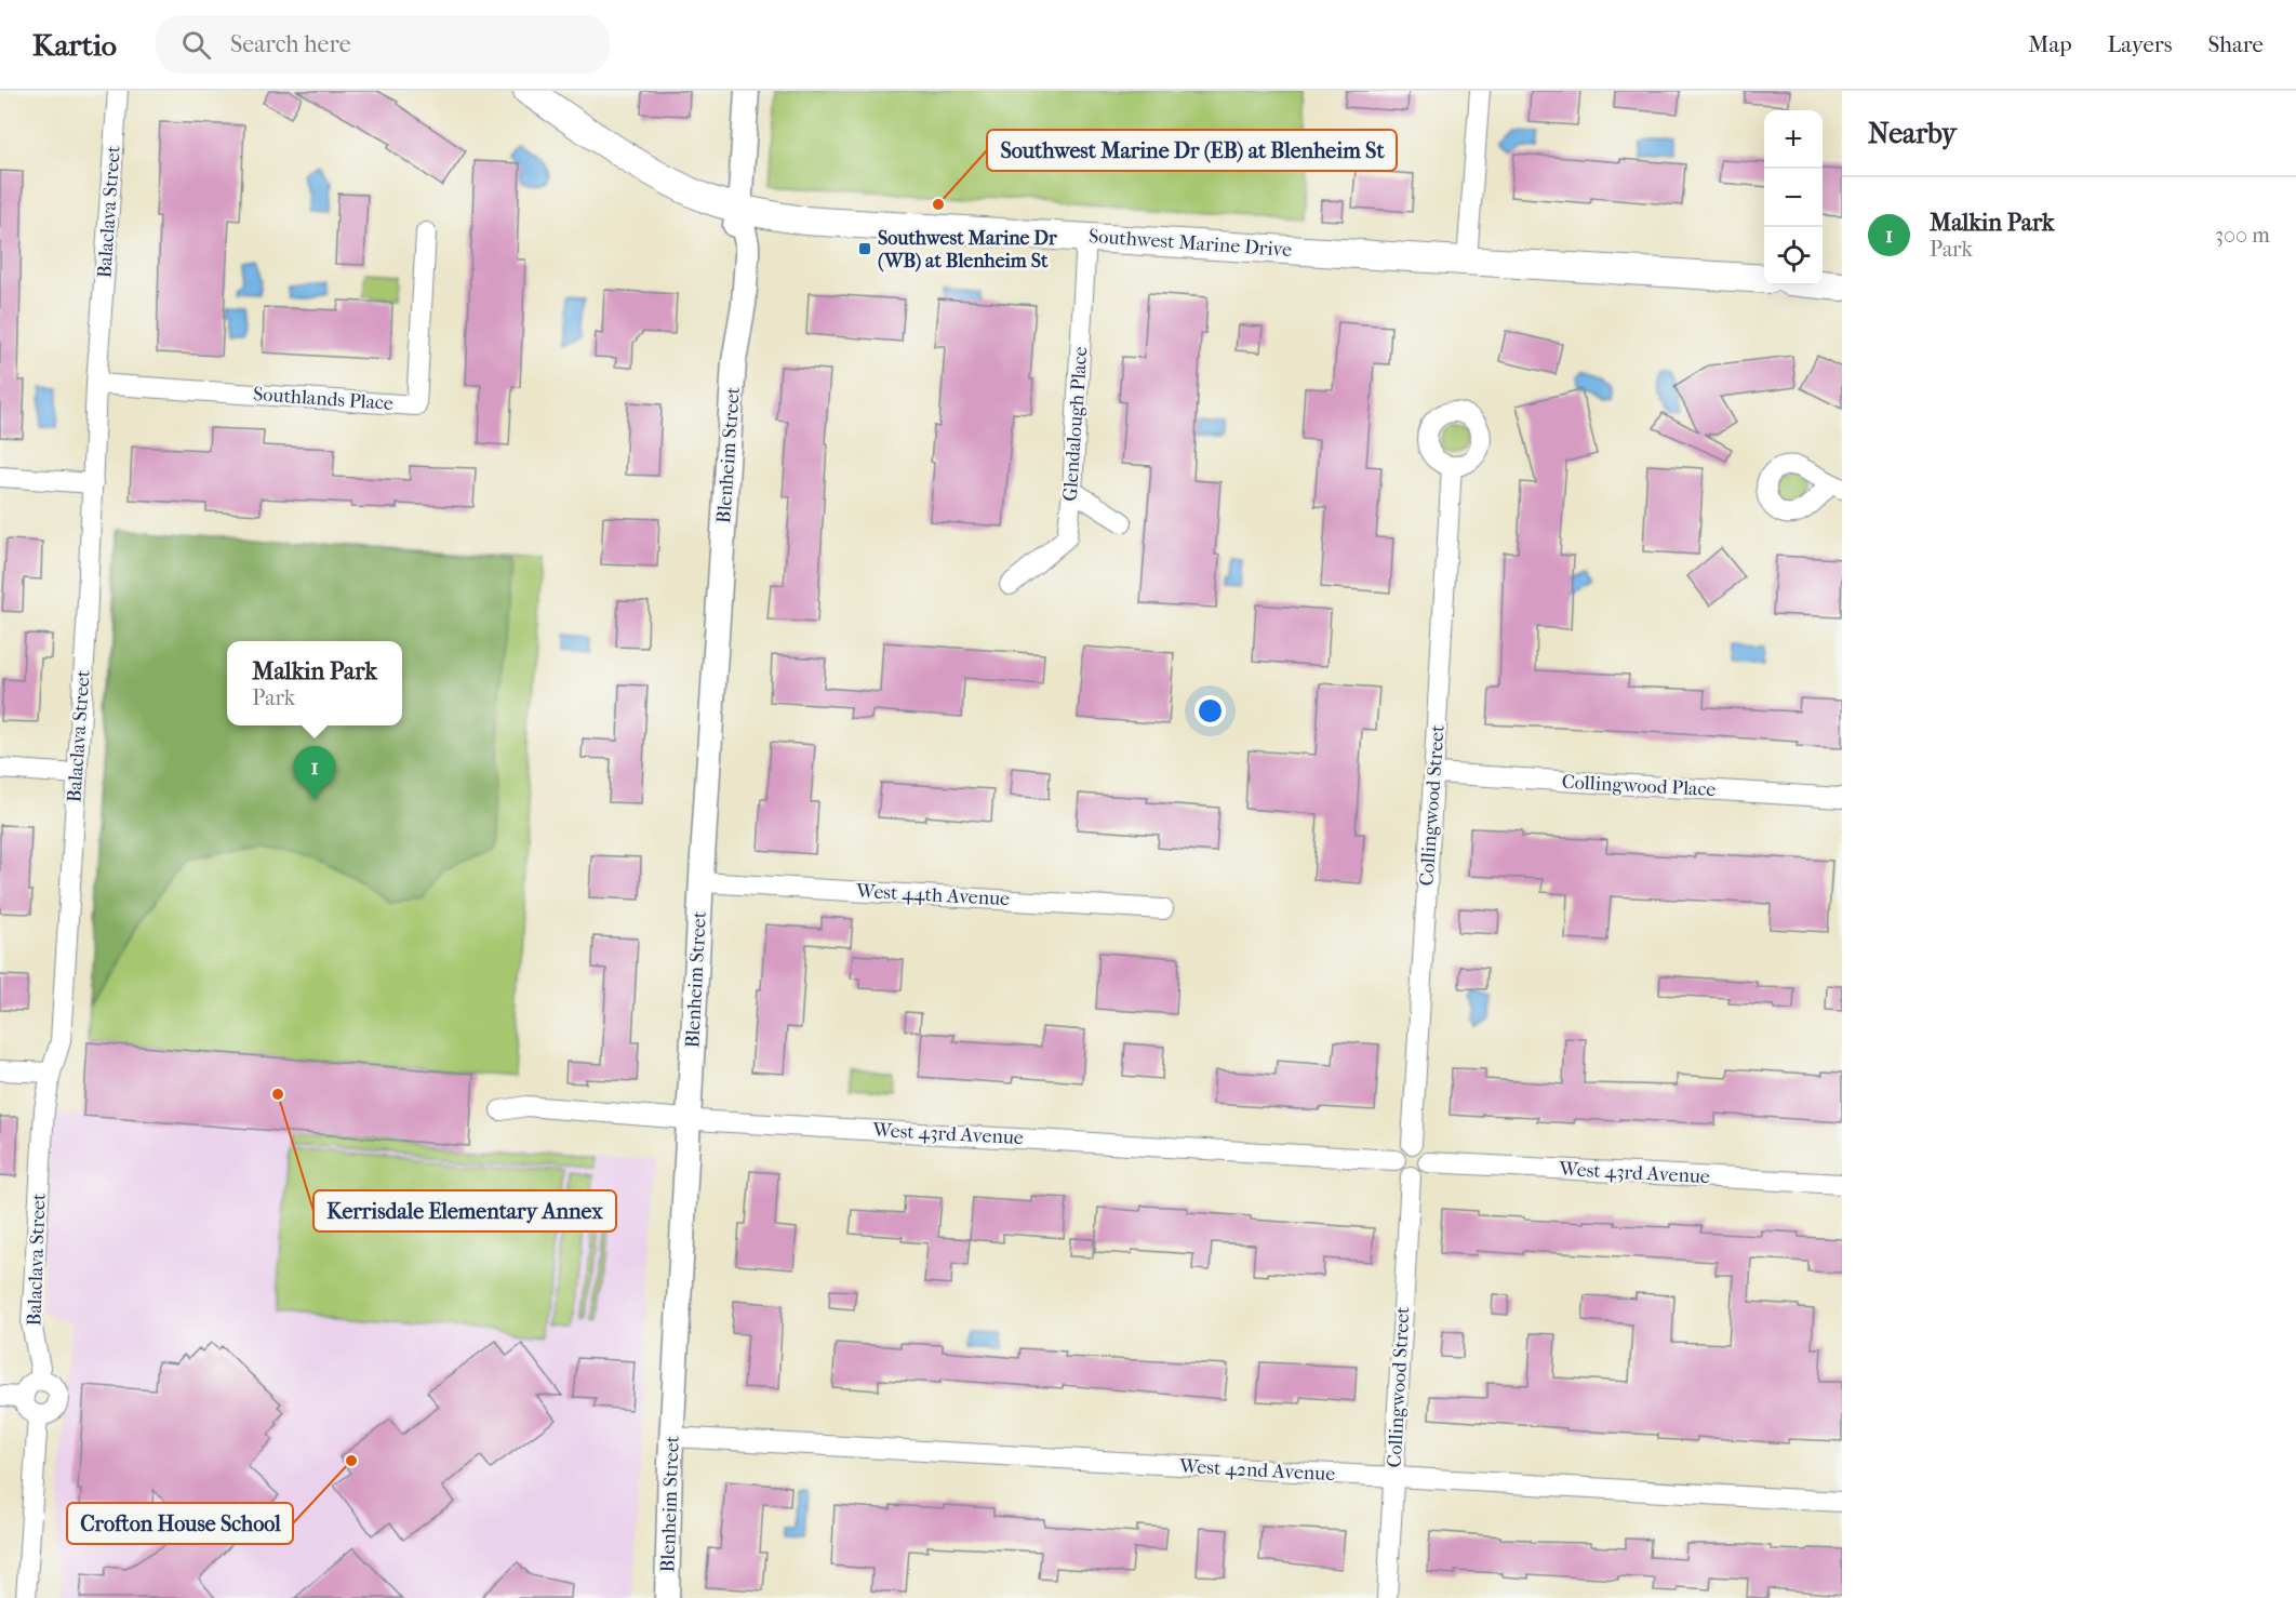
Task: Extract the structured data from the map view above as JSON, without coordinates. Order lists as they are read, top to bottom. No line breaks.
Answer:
{"streets":{"main road":["Southwest Marine Drive"],"street":["Balaclava Street","Southlands Place","Glendalough Place","Blenheim Street","Collingwood Place","Collingwood Street","West 44th Avenue","West 43rd Avenue","West 42nd Avenue"]},"crossings":[["Balaclava Street","Southlands Place"],["Southwest Marine Drive","Glendalough Place"],["Southwest Marine Drive","Blenheim Street"],["Blenheim Street","West 44th Avenue"],["Blenheim Street","West 43rd Avenue"],["Blenheim Street","West 42nd Avenue"],["Collingwood Place","Collingwood Street"],["Collingwood Street","West 43rd Avenue"],["Collingwood Street","West 42nd Avenue"]],"places":{"other":["Southwest Marine Dr (EB) at Blenheim St","Kerrisdale Elementary Annex","Crofton House School"],"transit":["Southwest Marine Dr (WB) at Blenheim St"]},"page":{"header":"Kartio","search":"Search here","nav":["Map","Layers","Share"],"heading":"Nearby","map_buttons":["+","−"],"list":[{"mark":"1","name":"Malkin Park","note":"Park","value":"300 m"}],"popup":["Malkin Park","Park"],"pins":"1"}}
